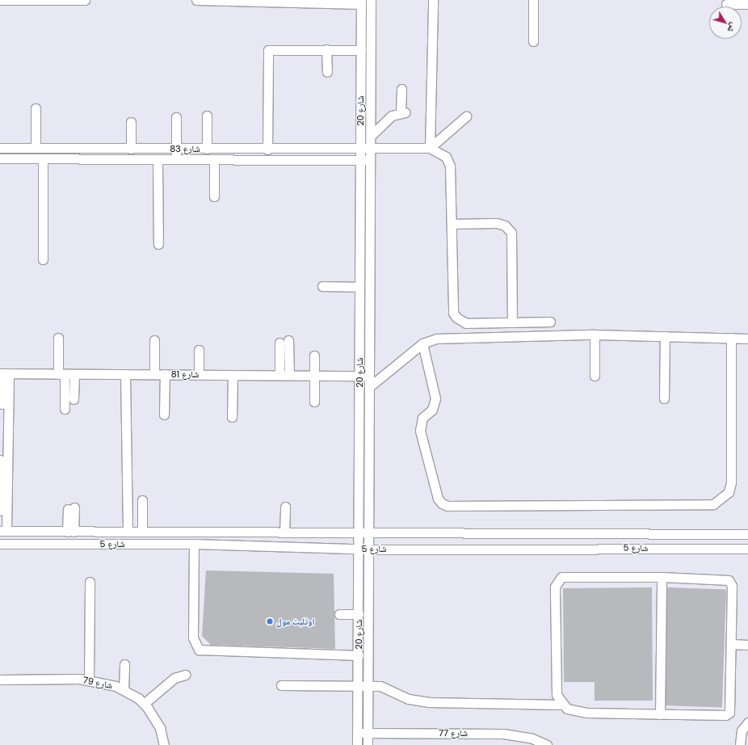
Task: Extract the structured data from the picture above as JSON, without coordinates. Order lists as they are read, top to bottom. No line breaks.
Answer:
{"streets":{"street":["شارع 20","شارع 83","شارع 81","شارع 5","شارع 79","شارع 77"]},"crossings":[["شارع 20","شارع 83"],["شارع 20","شارع 81"],["شارع 20","شارع 5"],["شارع 20","شارع 77"]],"places":["اوتليت مول"],"north":"bottom right"}
